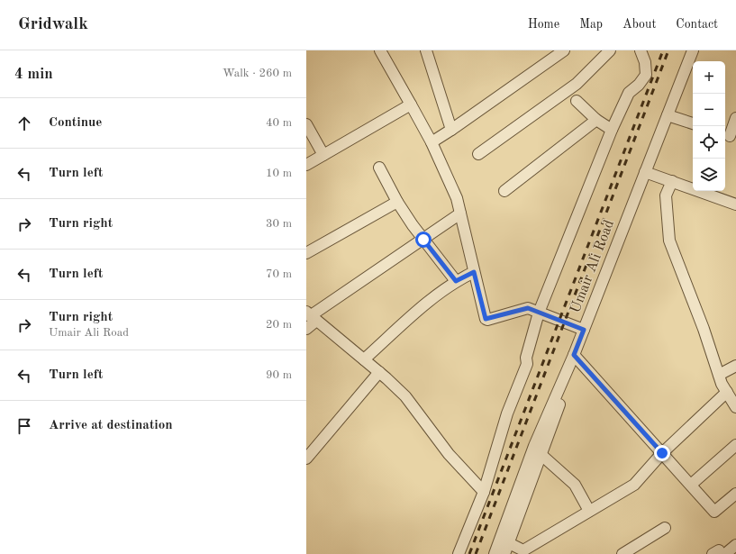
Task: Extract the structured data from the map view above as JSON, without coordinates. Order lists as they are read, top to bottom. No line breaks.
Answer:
{"streets":{"street":["Umair Ali Road"]},"page":{"header":"Gridwalk","nav":["Home","Map","About","Contact"],"heading":["4 min","Walk · 260 m"],"map_buttons":["+","−"],"list":[["Continue","40 m"],["Turn left","10 m"],["Turn right","30 m"],["Turn left","70 m"],["Turn right","Umair Ali Road","20 m"],["Turn left","90 m"],"Arrive at destination"]}}
